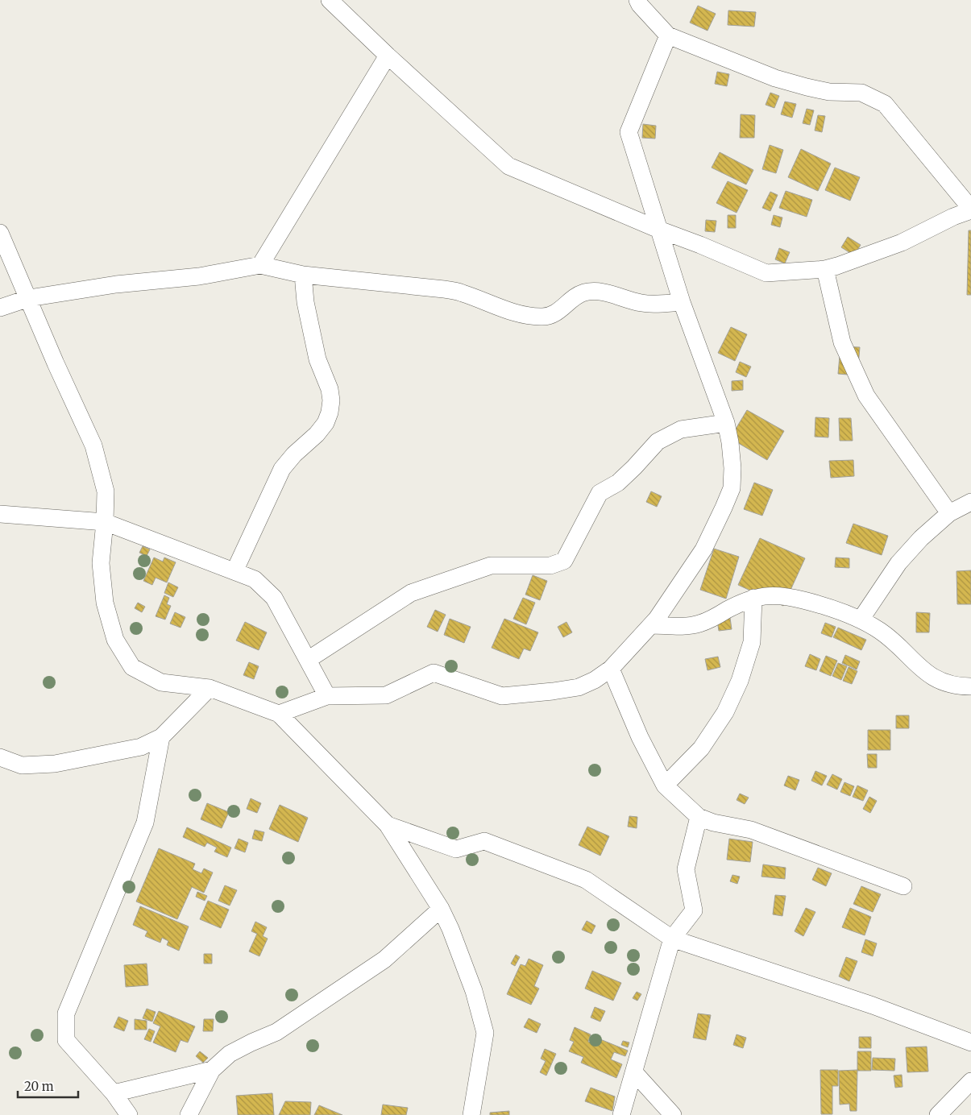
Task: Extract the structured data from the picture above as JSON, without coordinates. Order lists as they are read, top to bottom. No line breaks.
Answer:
{"scale_bar":"20 m"}
